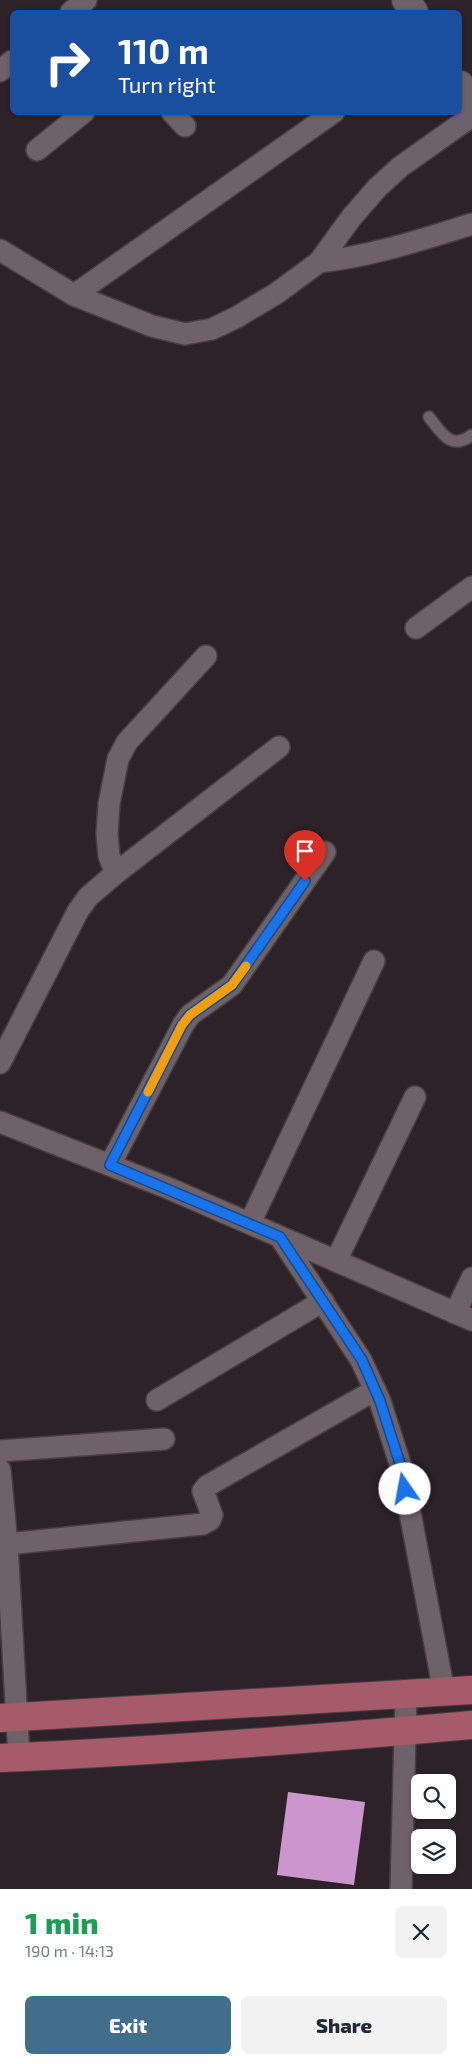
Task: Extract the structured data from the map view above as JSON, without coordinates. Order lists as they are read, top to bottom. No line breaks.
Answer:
{"page":{"turn":["110 m","Turn right"],"heading":["1 min","190 m · 14:13"],"buttons":["Exit","Share"]}}
